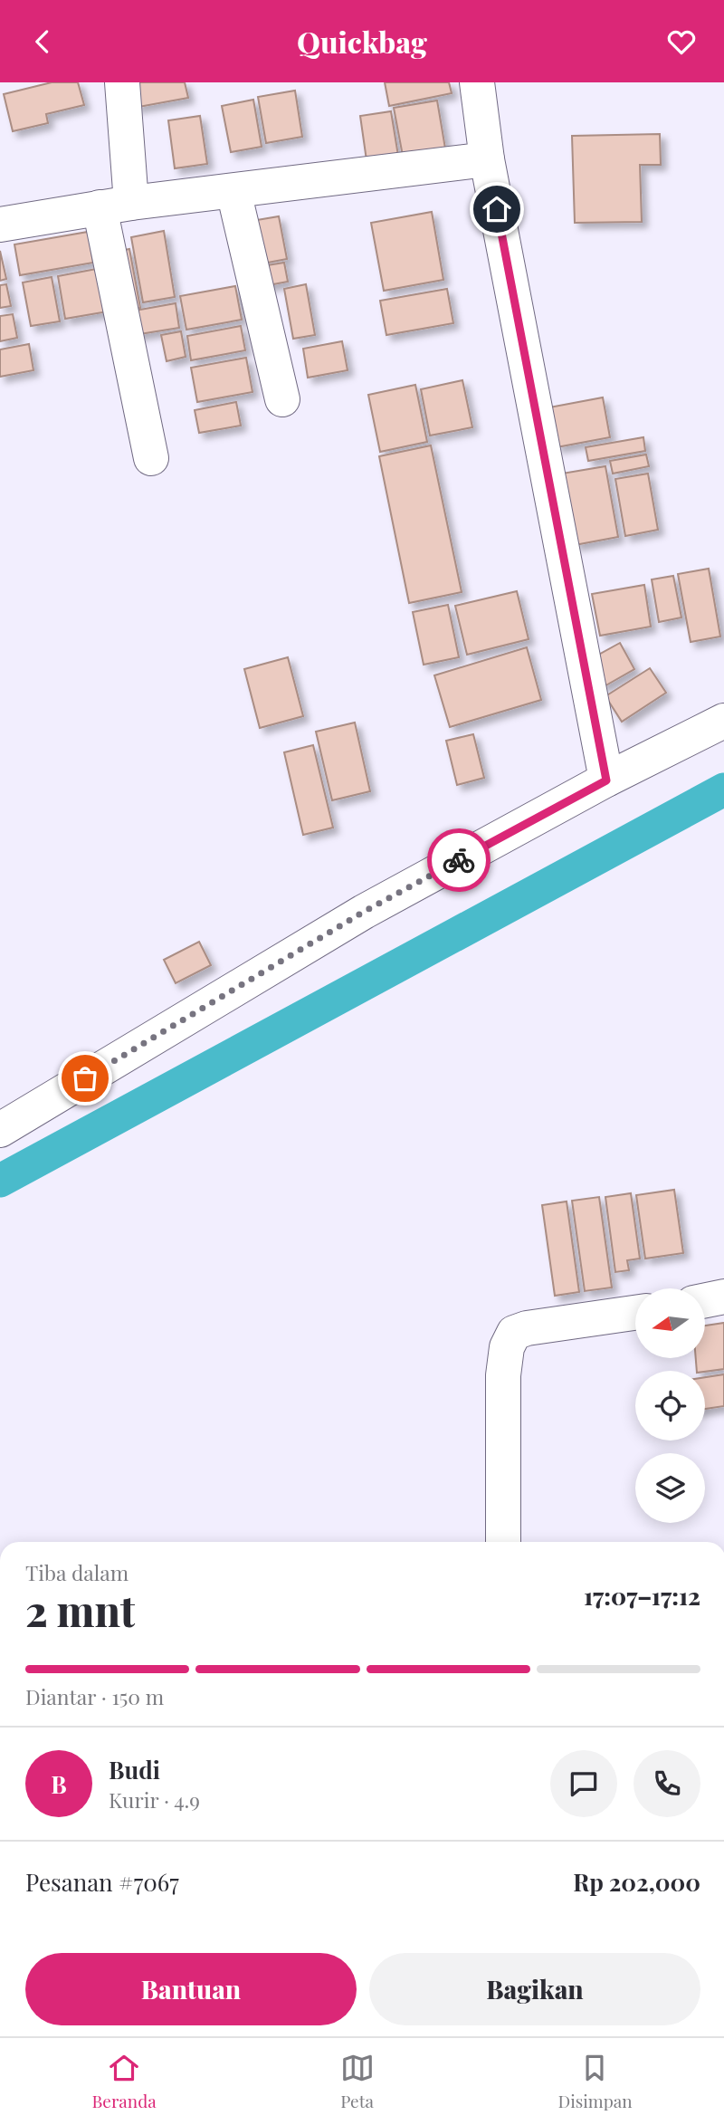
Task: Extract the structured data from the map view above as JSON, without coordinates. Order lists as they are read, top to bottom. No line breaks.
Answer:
{"north":"left","page":{"header":"Quickbag","heading":["2 mnt","Tiba dalam","17:07–17:12"],"panel":["Budi","Kurir · 4.9","Pesanan #7067","Rp 202,000"],"bar":"Diantar · 150 m","round":"B","buttons":["Bantuan","Bagikan"],"tabs":["Beranda","Peta","Disimpan"]}}
